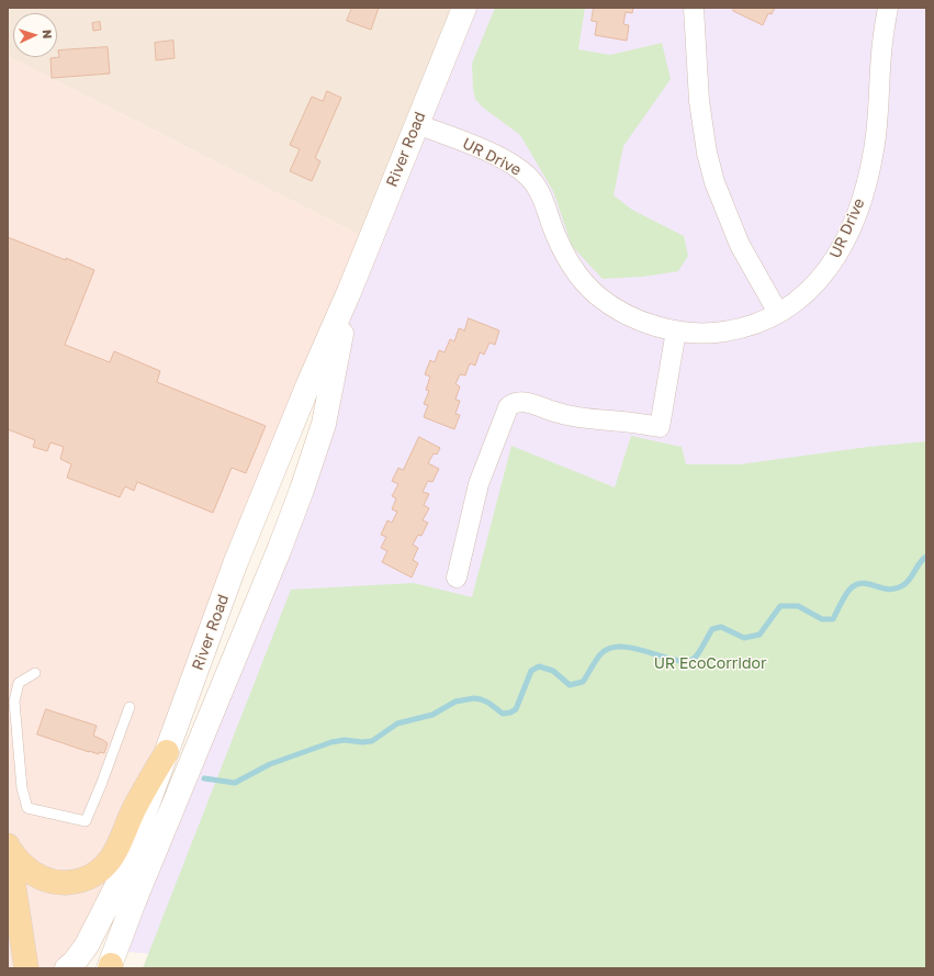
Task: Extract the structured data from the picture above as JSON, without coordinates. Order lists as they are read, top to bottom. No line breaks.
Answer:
{"streets":{"main road":["River Road"],"street":["UR Drive"]},"crossings":[["River Road","UR Drive"]],"parks":["UR EcoCorridor"],"north":"right"}
